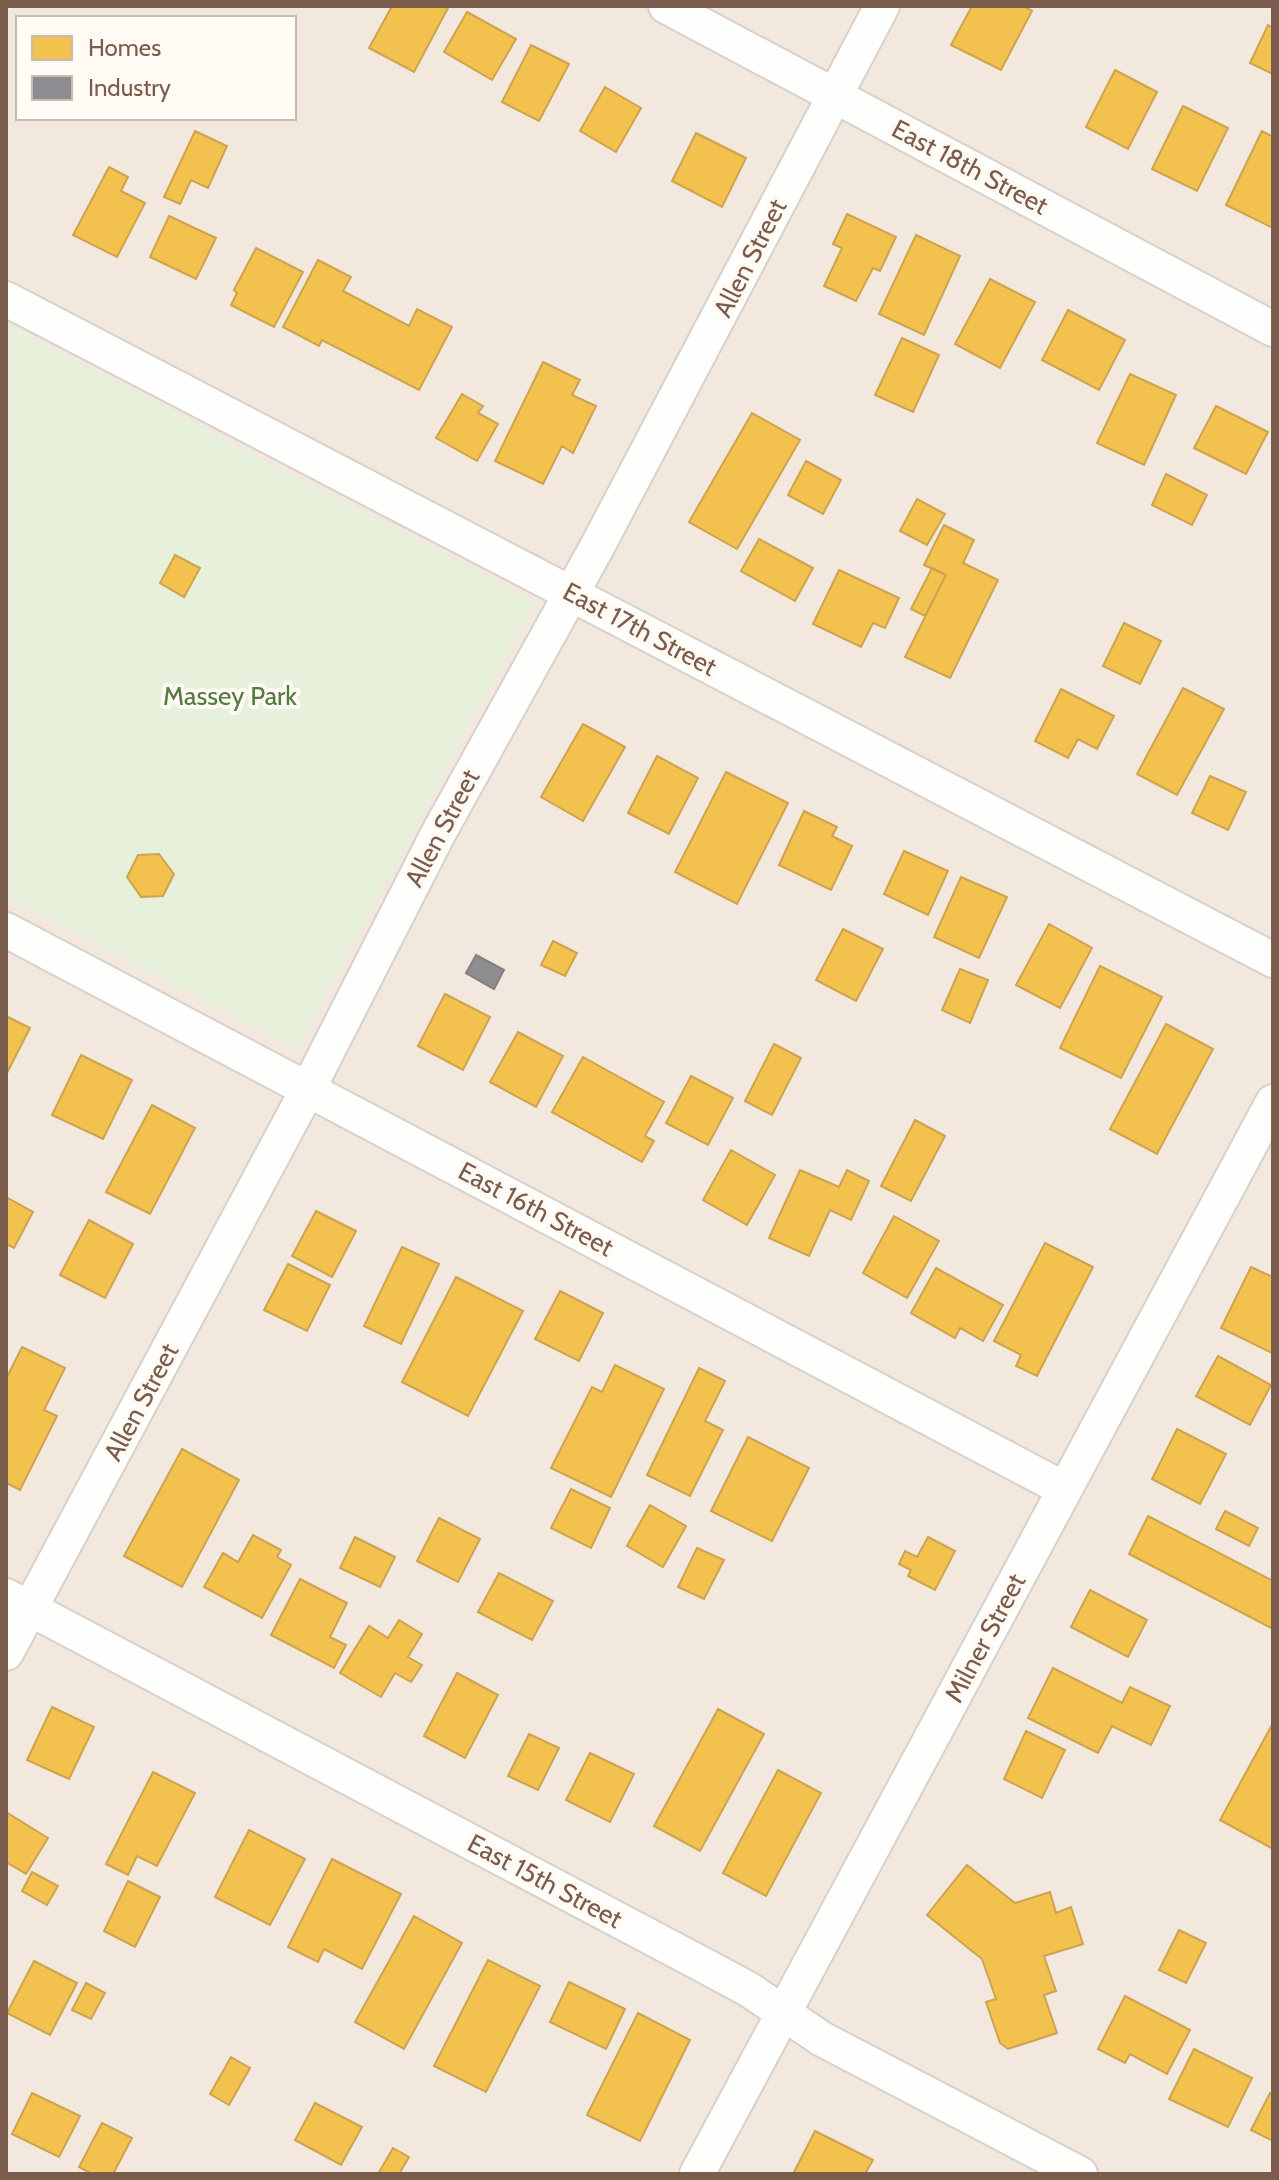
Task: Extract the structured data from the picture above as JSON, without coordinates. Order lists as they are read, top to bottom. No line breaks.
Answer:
{"streets":{"street":["East 18th Street","Allen Street","East 17th Street","East 16th Street","Milner Street","East 15th Street"]},"crossings":[["East 18th Street","Allen Street"],["Allen Street","East 17th Street"],["Allen Street","East 16th Street"],["Allen Street","East 15th Street"],["East 16th Street","Milner Street"],["Milner Street","East 15th Street"]],"parks":["Massey Park"],"legend":["Homes","Industry"]}
